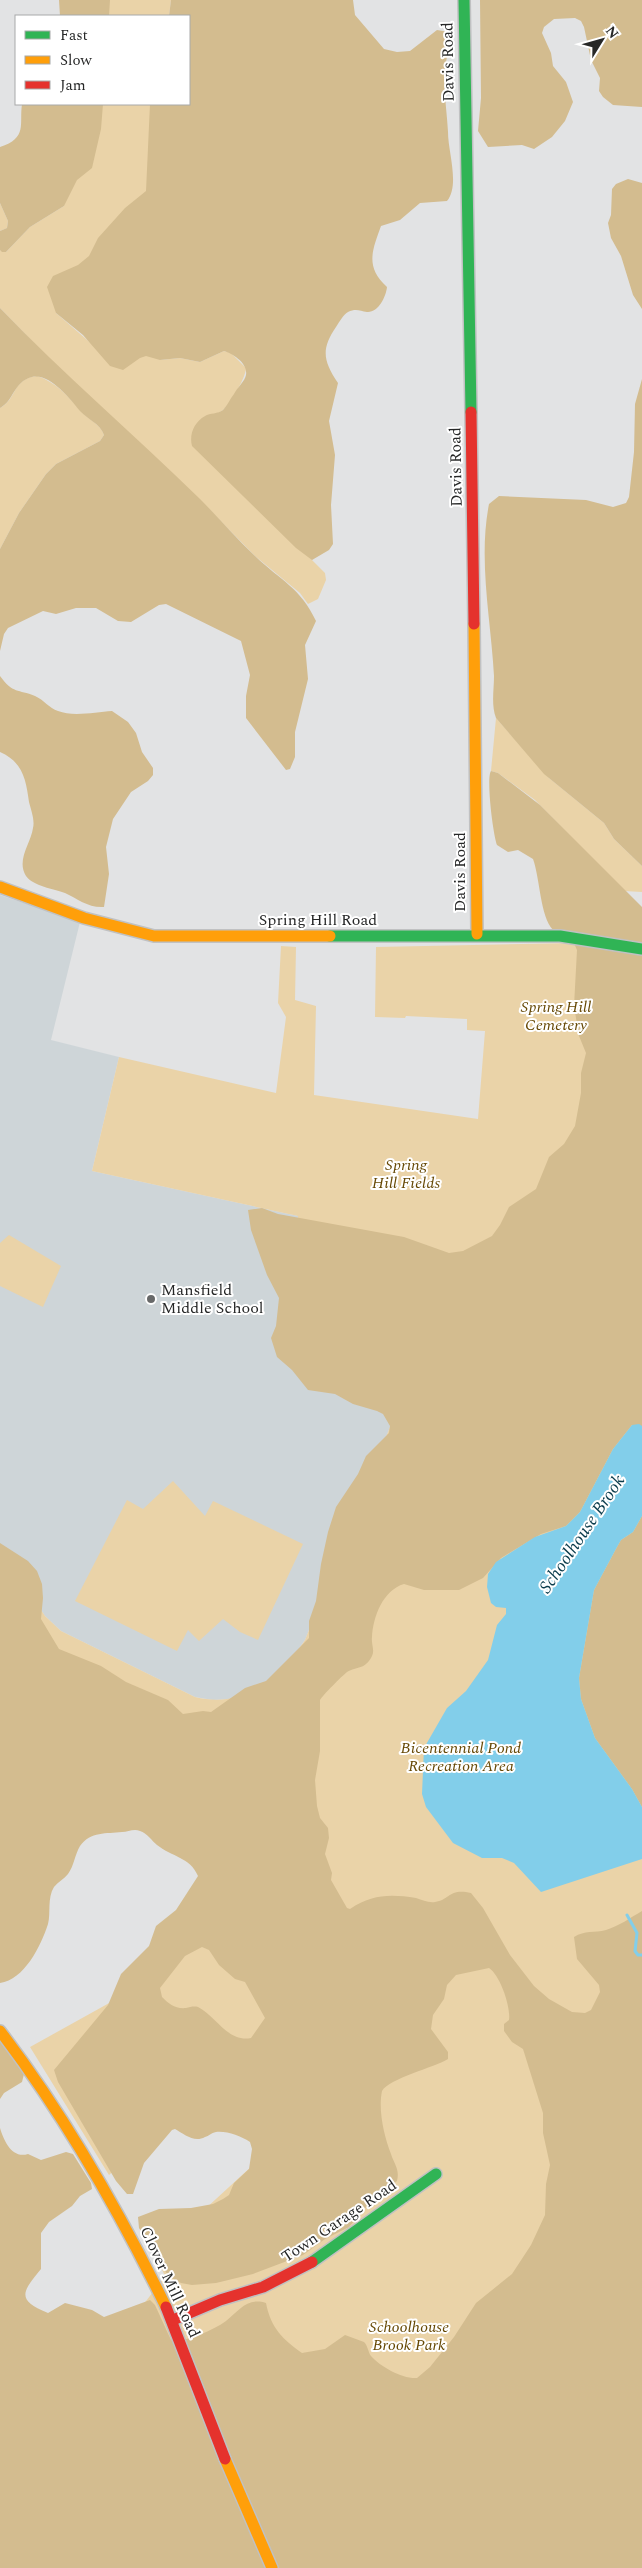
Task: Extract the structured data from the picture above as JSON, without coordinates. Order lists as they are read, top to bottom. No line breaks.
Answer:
{"streets":{"street":["Davis Road","Spring Hill Road","Town Garage Road","Clover Mill Road"]},"crossings":[["Davis Road","Spring Hill Road"],["Town Garage Road","Clover Mill Road"]],"water":["Schoolhouse Brook"],"parks":["Spring Hill Cemetery","Spring Hill Fields","Bicentennial Pond Recreation Area","Schoolhouse Brook Park"],"places":["Mansfield Middle School"],"legend":["Fast","Slow","Jam"],"north":"top right"}
